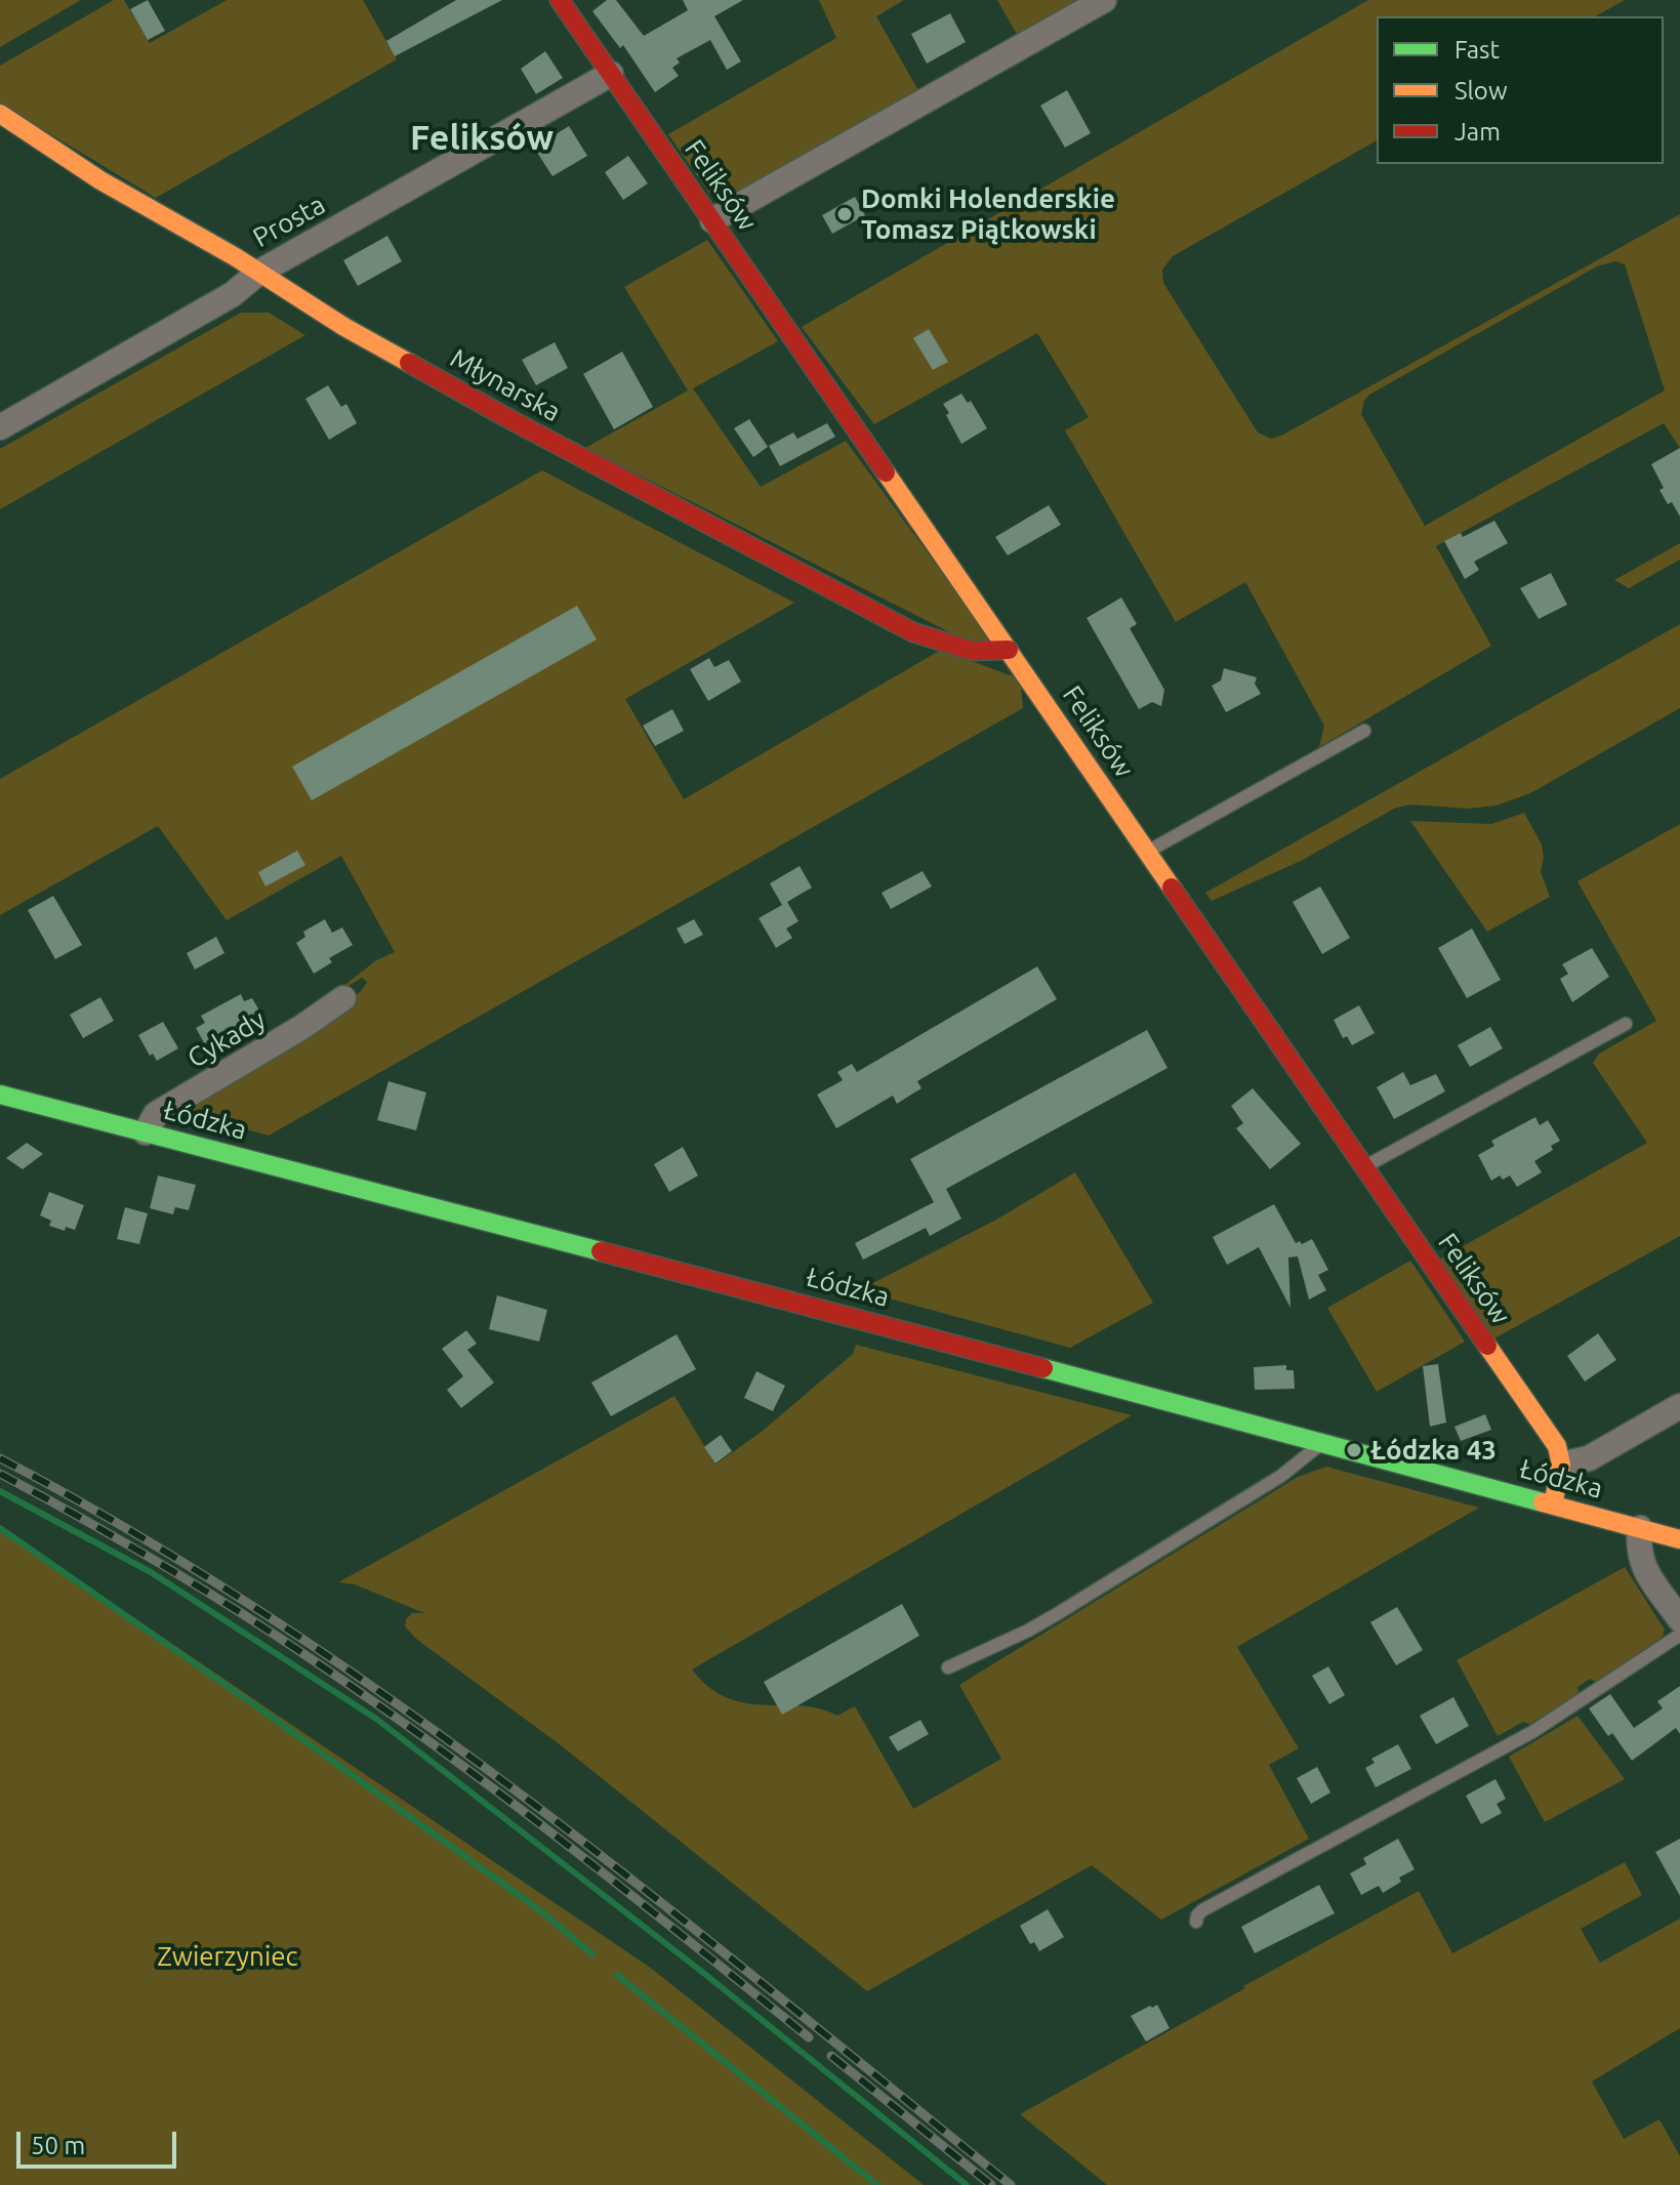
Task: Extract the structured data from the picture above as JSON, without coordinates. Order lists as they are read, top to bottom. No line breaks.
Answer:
{"streets":{"street":["Feliksów","Prosta","Młynarska","Cykady","Łódzka"]},"crossings":[["Feliksów","Prosta"],["Feliksów","Młynarska"],["Prosta","Młynarska"],["Cykady","Łódzka"]],"districts":["Feliksów"],"parks":["Zwierzyniec"],"places":["Domki Holenderskie Tomasz Piątkowski","Łódzka 43"],"legend":["Fast","Slow","Jam"],"scale_bar":"50 m"}
